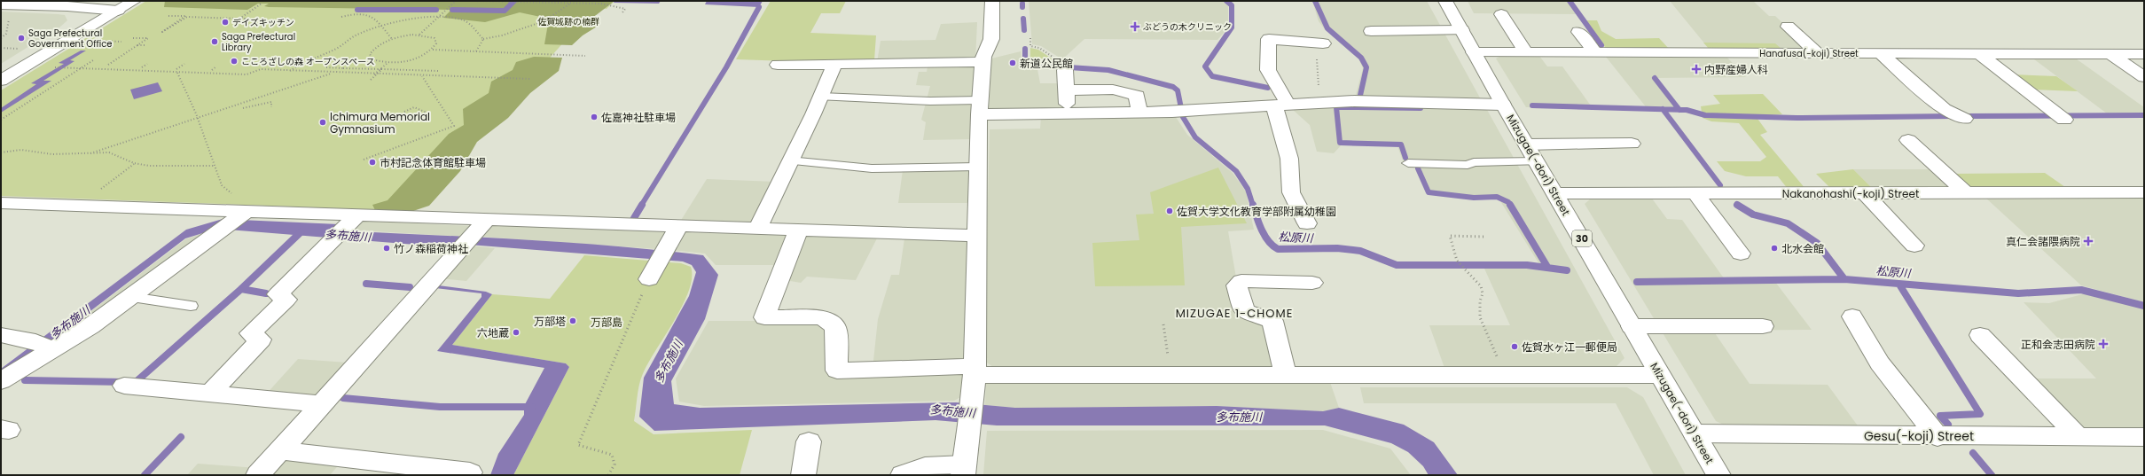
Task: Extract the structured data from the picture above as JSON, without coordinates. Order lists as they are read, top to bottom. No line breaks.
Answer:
{"streets":{"street":["Hanafusa(-koji) Street","Mizugae(-dori) Street","Nakanohashi(-koji) Street","30","Gesu(-koji) Street"]},"crossings":[["Hanafusa(-koji) Street","Mizugae(-dori) Street"],["Mizugae(-dori) Street","Nakanohashi(-koji) Street"],["Mizugae(-dori) Street","Gesu(-koji) Street"]],"districts":["MIZUGAE 1-CHOME"],"water":["多布施川","松原川"],"parks":["佐賀城跡の楠群","万部島"],"places":{"other":["デイズキッチン","Saga Prefectural Government Office","Saga Prefectural Library","こころざしの森 オープンスペース","新道公民館","佐嘉神社駐車場","Ichimura Memorial Gymnasium","市村記念体育館駐車場","佐賀大学文化教育学部附属幼稚園","竹ノ森稲荷神社","北水会館","万部塔","六地蔵","佐賀水ヶ江一郵便局"],"health":["ぶどうの木クリニック","内野産婦人科","真仁会諸隈病院","正和会志田病院"]}}
